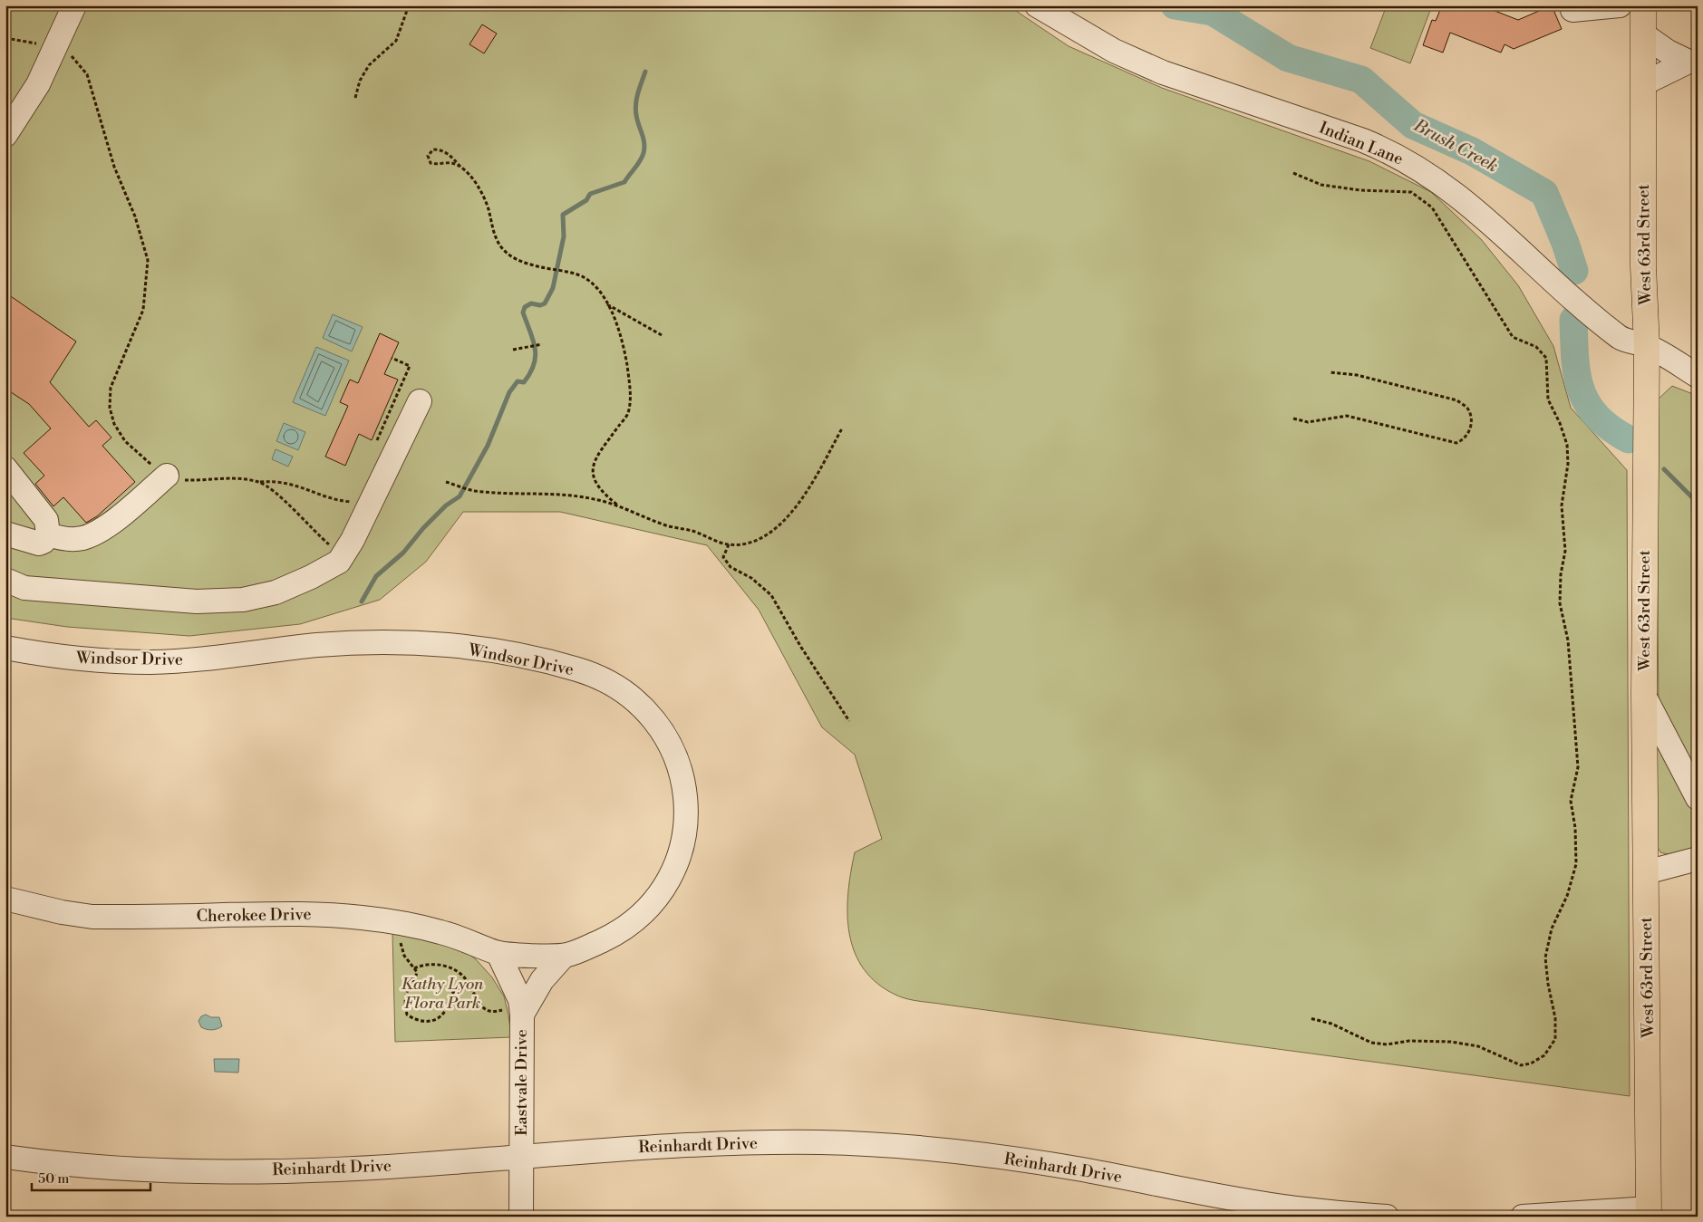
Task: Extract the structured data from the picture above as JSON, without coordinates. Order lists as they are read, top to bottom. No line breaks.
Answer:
{"streets":{"main road":["West 63rd Street"],"street":["Indian Lane","Windsor Drive","Cherokee Drive","Eastvale Drive","Reinhardt Drive"]},"crossings":[["Indian Lane","West 63rd Street"],["Windsor Drive","Cherokee Drive"],["Windsor Drive","Eastvale Drive"],["Cherokee Drive","Eastvale Drive"],["Eastvale Drive","Reinhardt Drive"]],"water":["Brush Creek"],"parks":["Kathy Lyon Flora Park"],"scale_bar":"50 m"}
